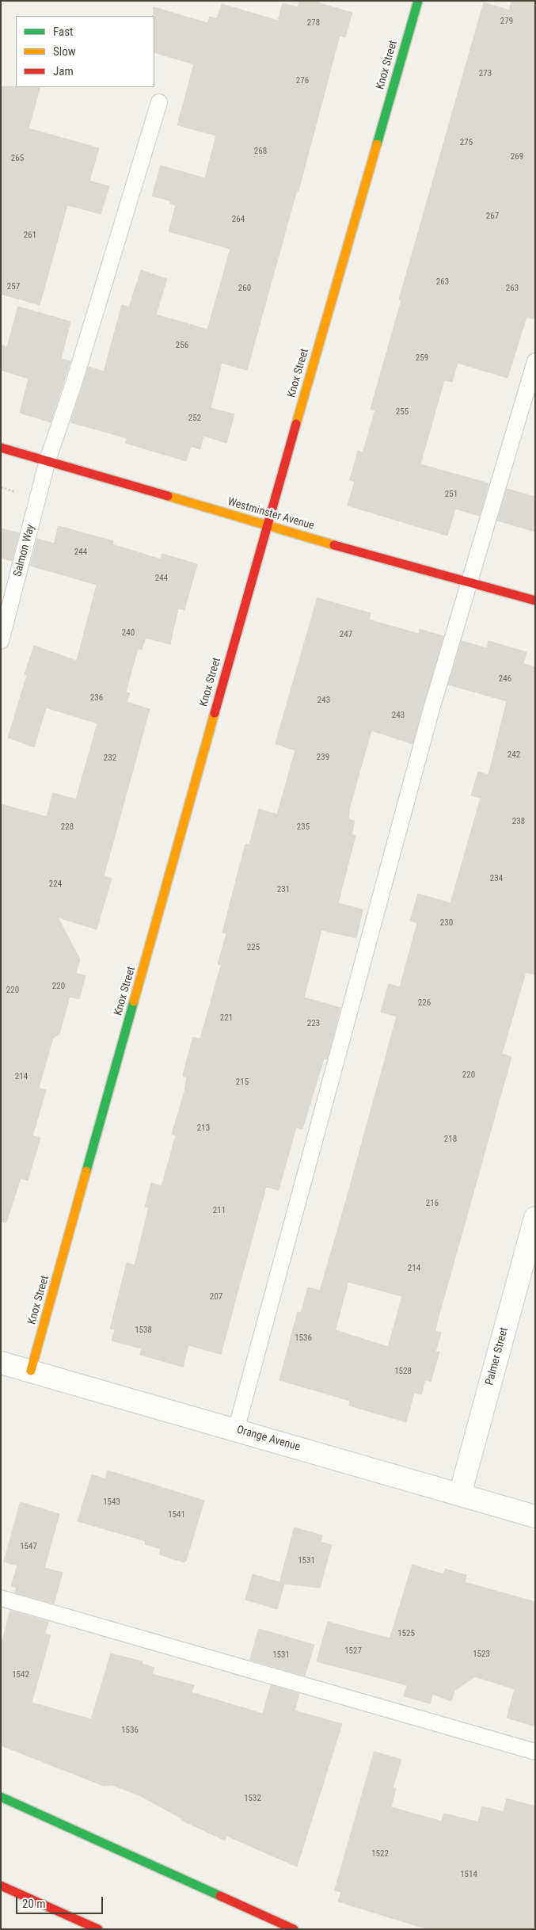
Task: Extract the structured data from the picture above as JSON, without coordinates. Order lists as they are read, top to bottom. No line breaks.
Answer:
{"streets":{"main road":["Knox Street","Westminster Avenue"],"street":["Palmer Street","Orange Avenue"],"lane":["Salmon Way"]},"crossings":[["Knox Street","Westminster Avenue"],["Knox Street","Orange Avenue"],["Westminster Avenue","Salmon Way"],["Palmer Street","Orange Avenue"]],"house_numbers":["279","278","273","276","275","268","269","265","267","264","261","263","257","260","263","256","259","255","252","251","244","244","240","247","246","236","243","243","242","239","232","238","228","235","234","224","231","230","225","220","220","226","221","223","220","214","215","213","218","216","211","214","207","1538","1536","1528","1543","1541","1547","1531","1525","1527","1523","1531","1542","1536","1532","1522","1514"],"legend":["Fast","Slow","Jam"],"scale_bar":"20 m"}
